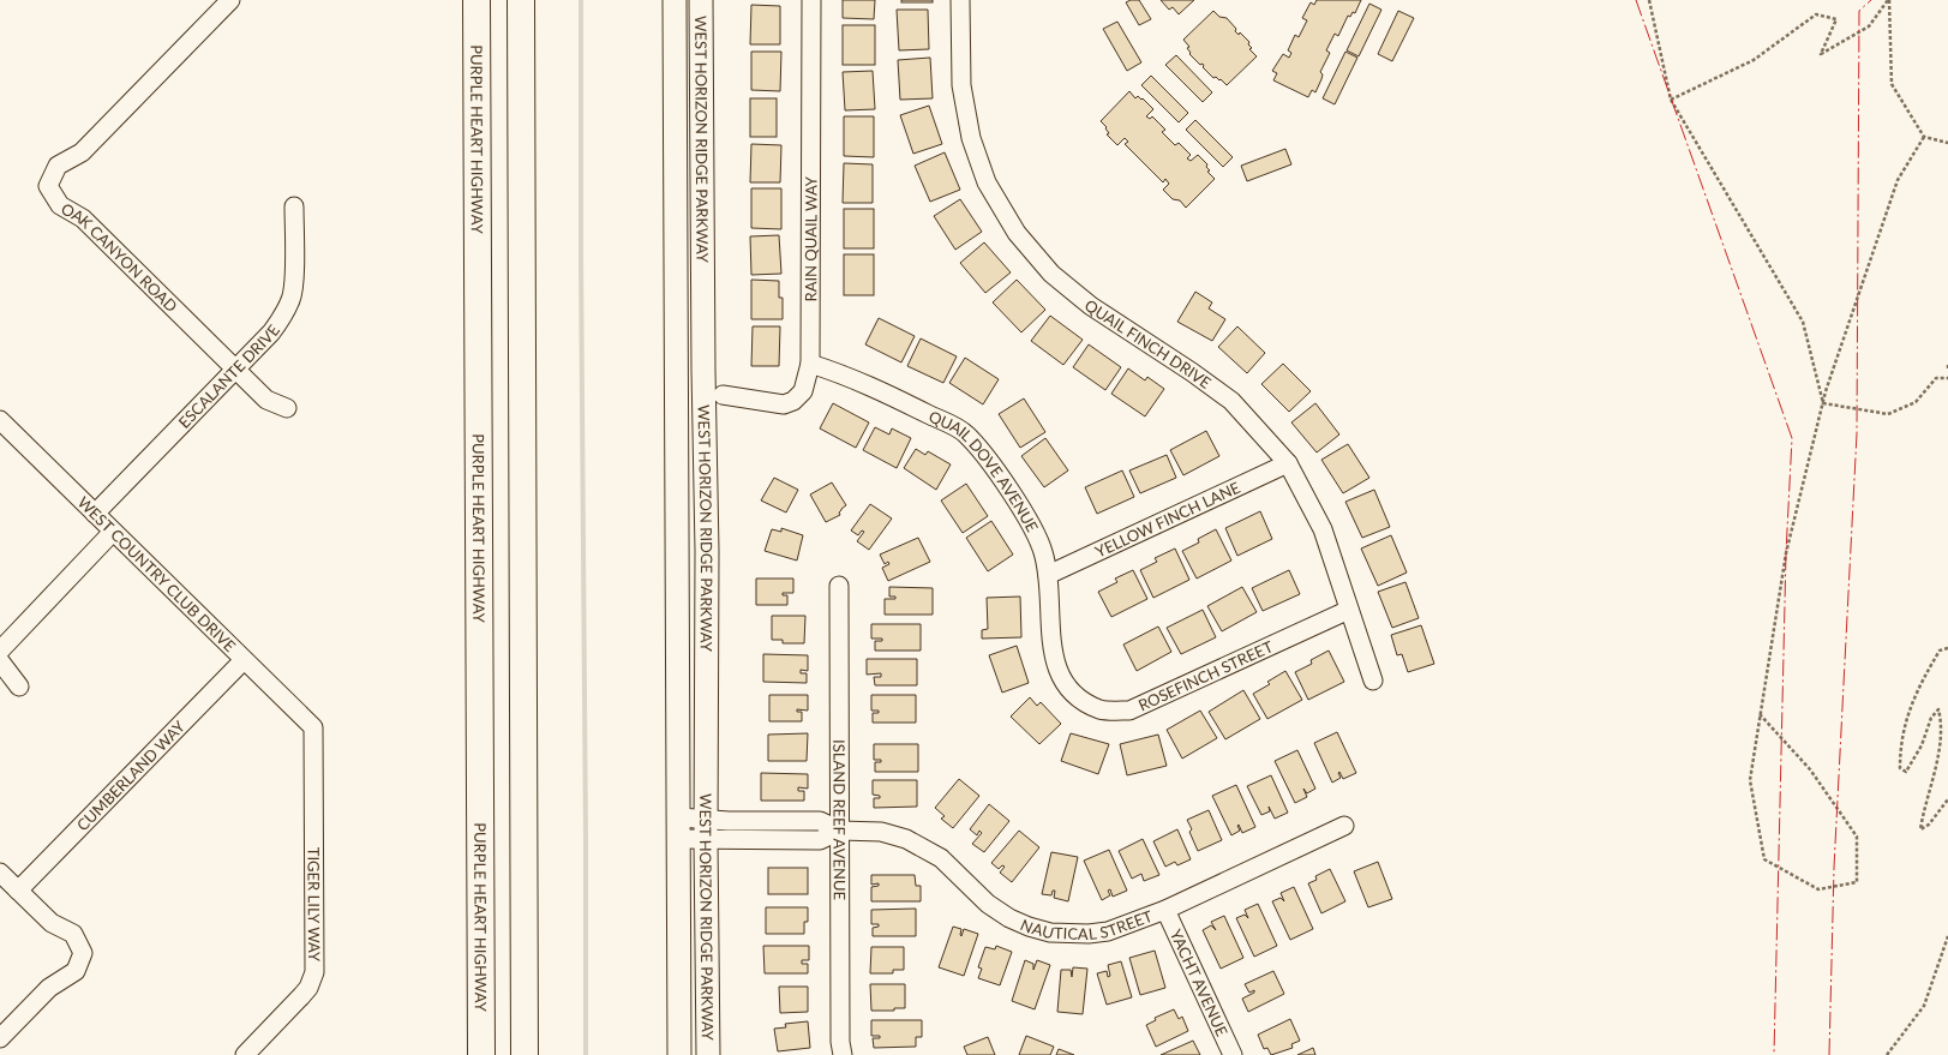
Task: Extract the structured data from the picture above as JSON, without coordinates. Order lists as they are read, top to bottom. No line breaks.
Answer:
{"streets":{"highway":["PURPLE HEART HIGHWAY"],"main road":["WEST HORIZON RIDGE PARKWAY"],"street":["RAIN QUAIL WAY","OAK CANYON ROAD","QUAIL FINCH DRIVE","ESCALANTE DRIVE","QUAIL DOVE AVENUE","YELLOW FINCH LANE","WEST COUNTRY CLUB DRIVE","ROSEFINCH STREET","CUMBERLAND WAY","ISLAND REEF AVENUE","TIGER LILY WAY","NAUTICAL STREET","YACHT AVENUE"]},"crossings":[["WEST HORIZON RIDGE PARKWAY","RAIN QUAIL WAY"],["WEST HORIZON RIDGE PARKWAY","NAUTICAL STREET"],["RAIN QUAIL WAY","QUAIL DOVE AVENUE"],["OAK CANYON ROAD","ESCALANTE DRIVE"],["QUAIL FINCH DRIVE","YELLOW FINCH LANE"],["QUAIL FINCH DRIVE","ROSEFINCH STREET"],["ESCALANTE DRIVE","WEST COUNTRY CLUB DRIVE"],["QUAIL DOVE AVENUE","YELLOW FINCH LANE"],["QUAIL DOVE AVENUE","ROSEFINCH STREET"],["WEST COUNTRY CLUB DRIVE","CUMBERLAND WAY"],["WEST COUNTRY CLUB DRIVE","TIGER LILY WAY"],["ISLAND REEF AVENUE","NAUTICAL STREET"],["NAUTICAL STREET","YACHT AVENUE"]]}
